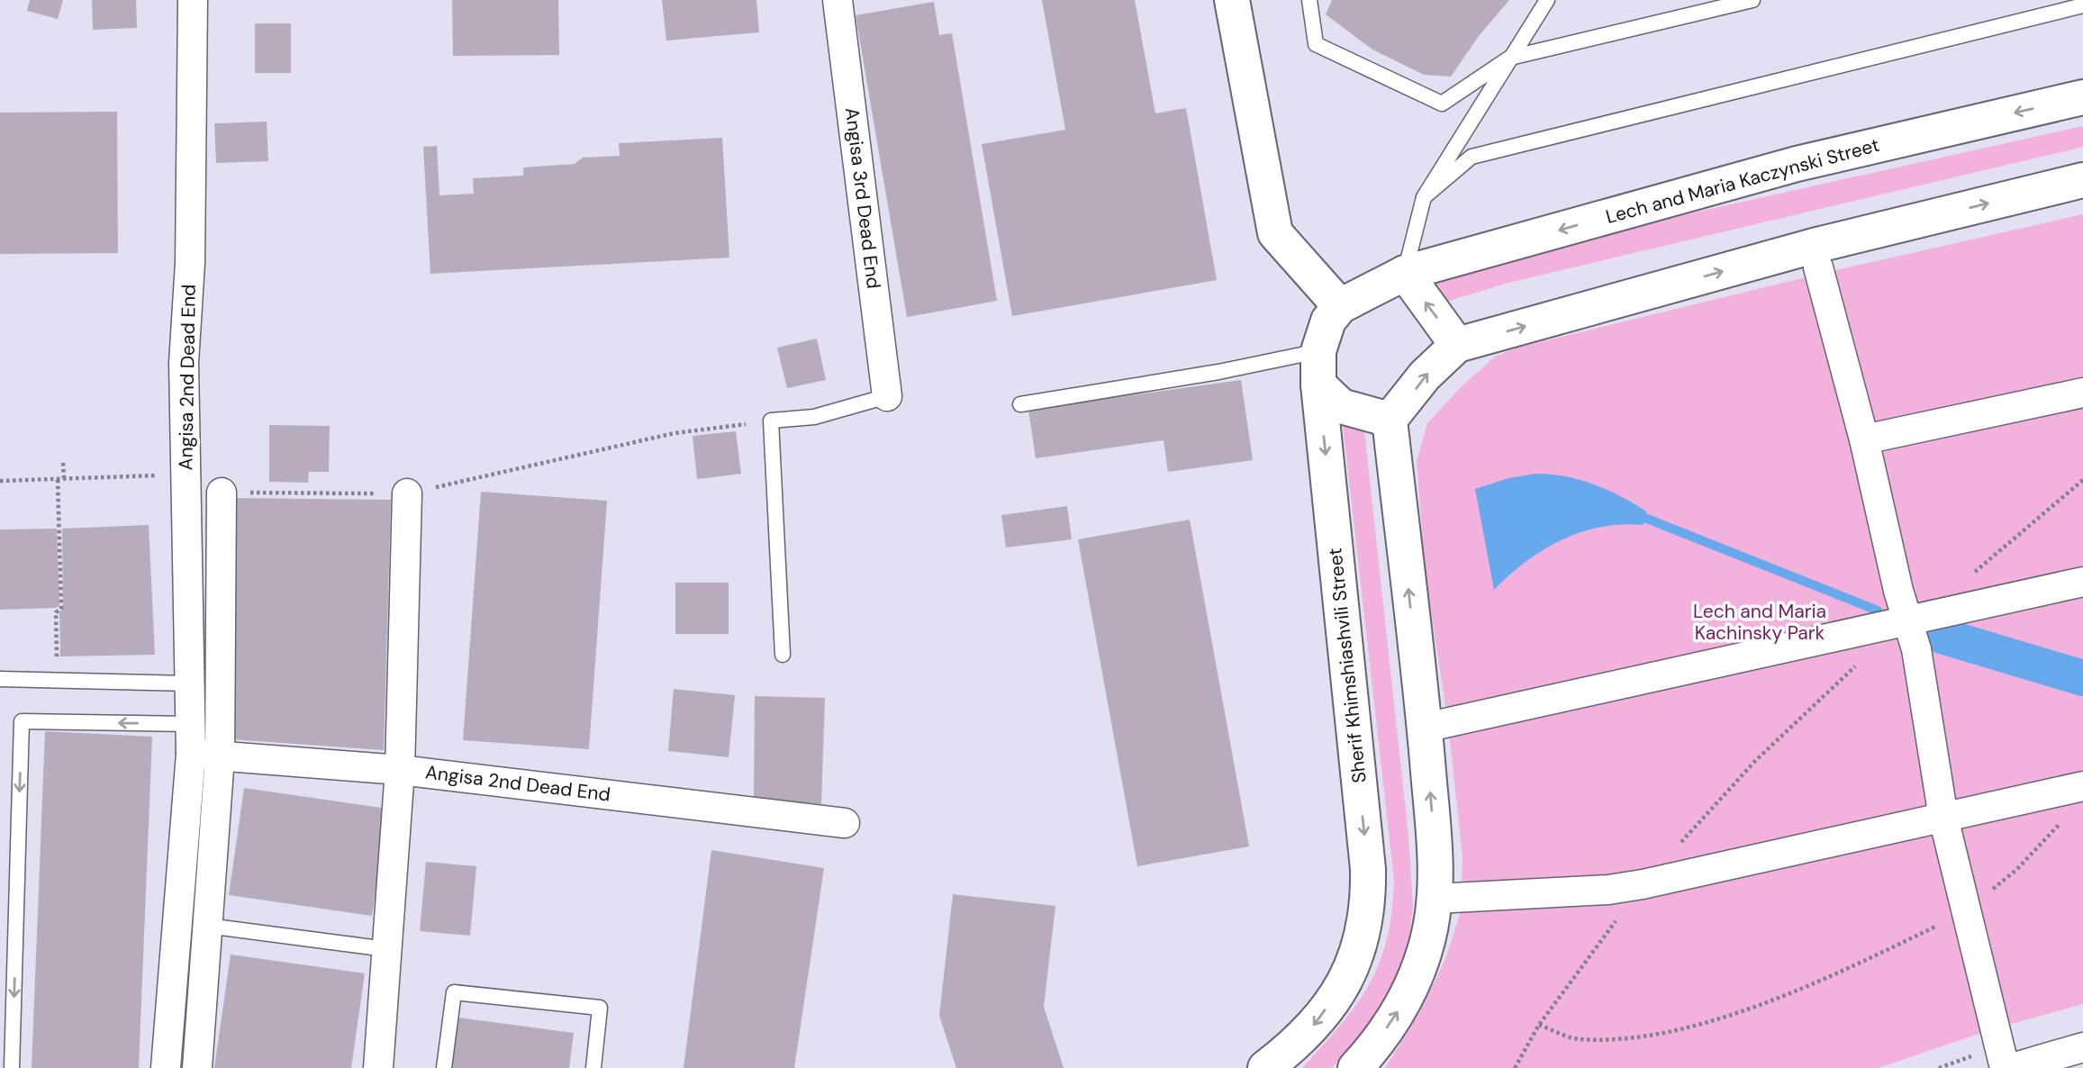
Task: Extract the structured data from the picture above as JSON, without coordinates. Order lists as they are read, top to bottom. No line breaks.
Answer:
{"streets":{"main road":["Lech and Maria Kaczynski Street","Sherif Khimshiashvili Street"],"street":["Angisa 3rd Dead End","Angisa 2nd Dead End"]},"crossings":[["Lech and Maria Kaczynski Street","Sherif Khimshiashvili Street"]],"parks":["Lech and Maria Kachinsky Park"]}
